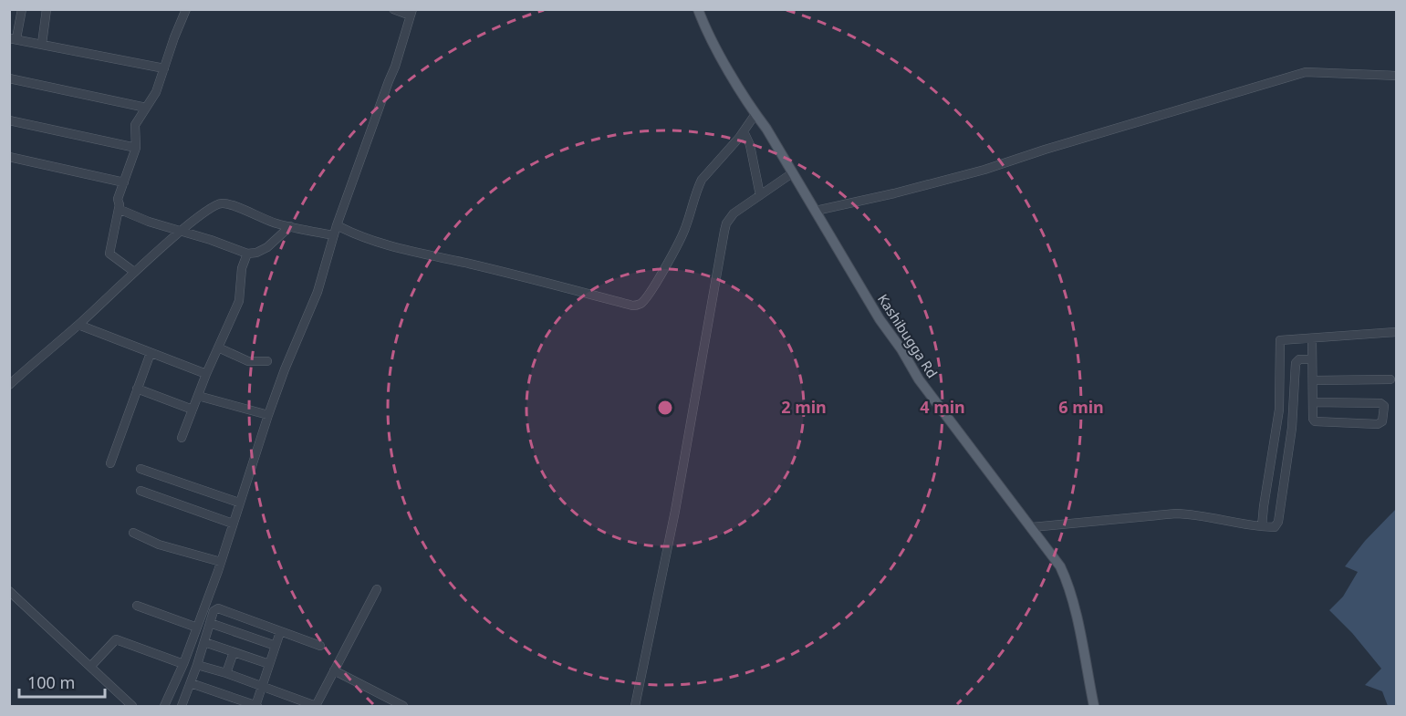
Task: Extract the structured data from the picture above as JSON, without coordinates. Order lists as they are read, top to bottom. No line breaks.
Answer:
{"streets":{"main road":["Kashibugga Rd"]},"scale_bar":"100 m","rings":["2 min","4 min","6 min"]}
